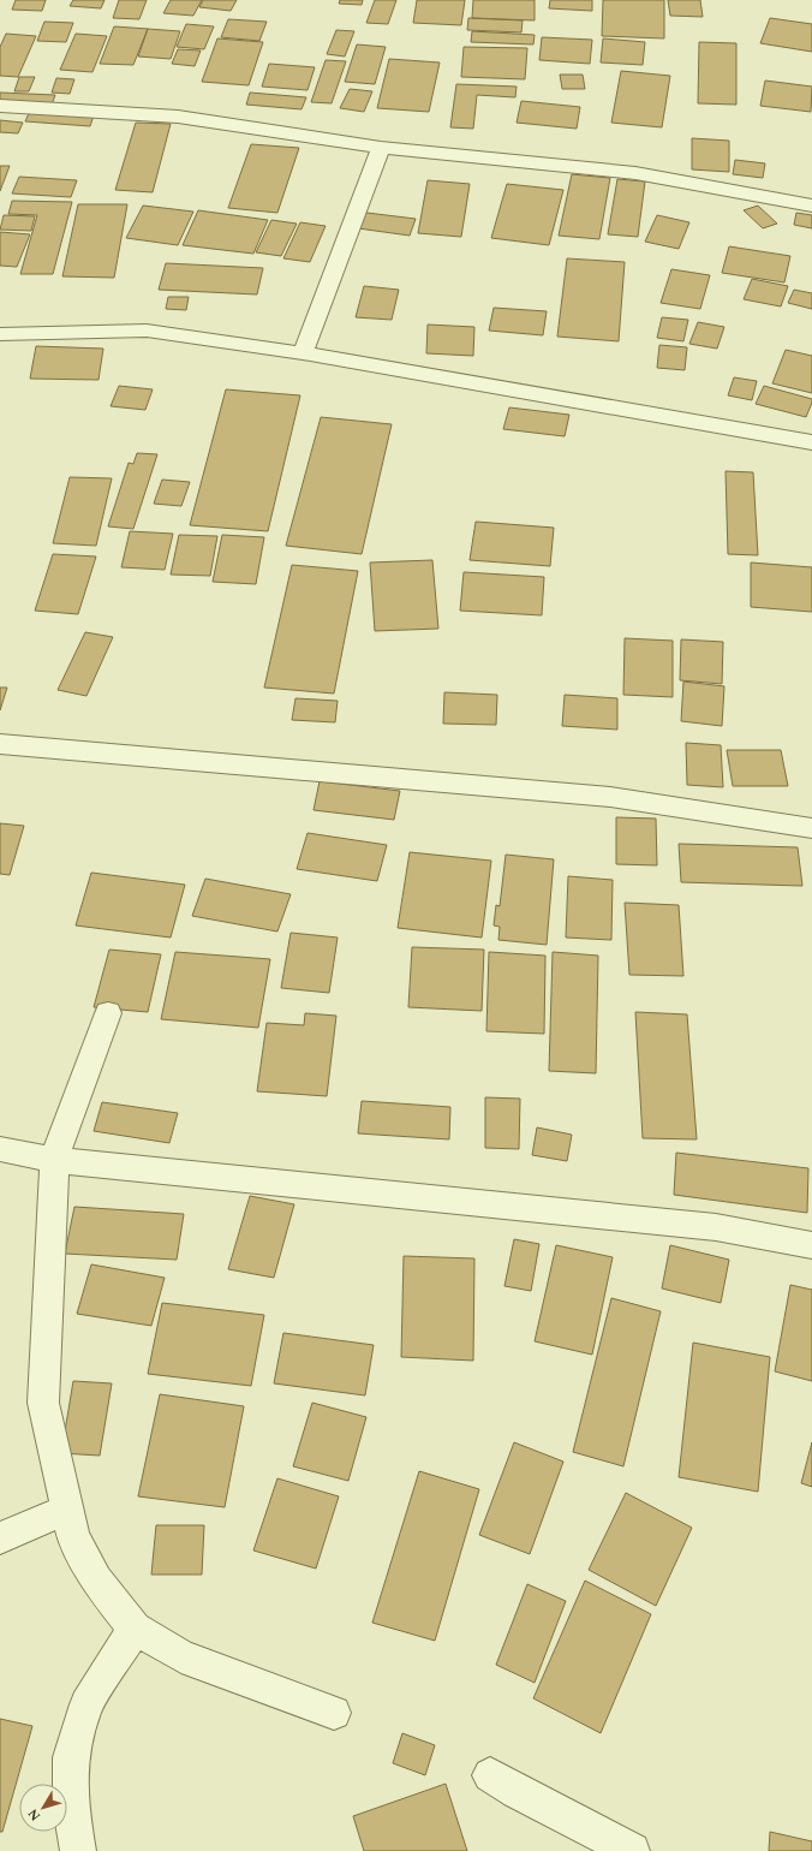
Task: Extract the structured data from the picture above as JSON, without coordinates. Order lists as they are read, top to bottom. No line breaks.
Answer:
{"north":"bottom left"}
